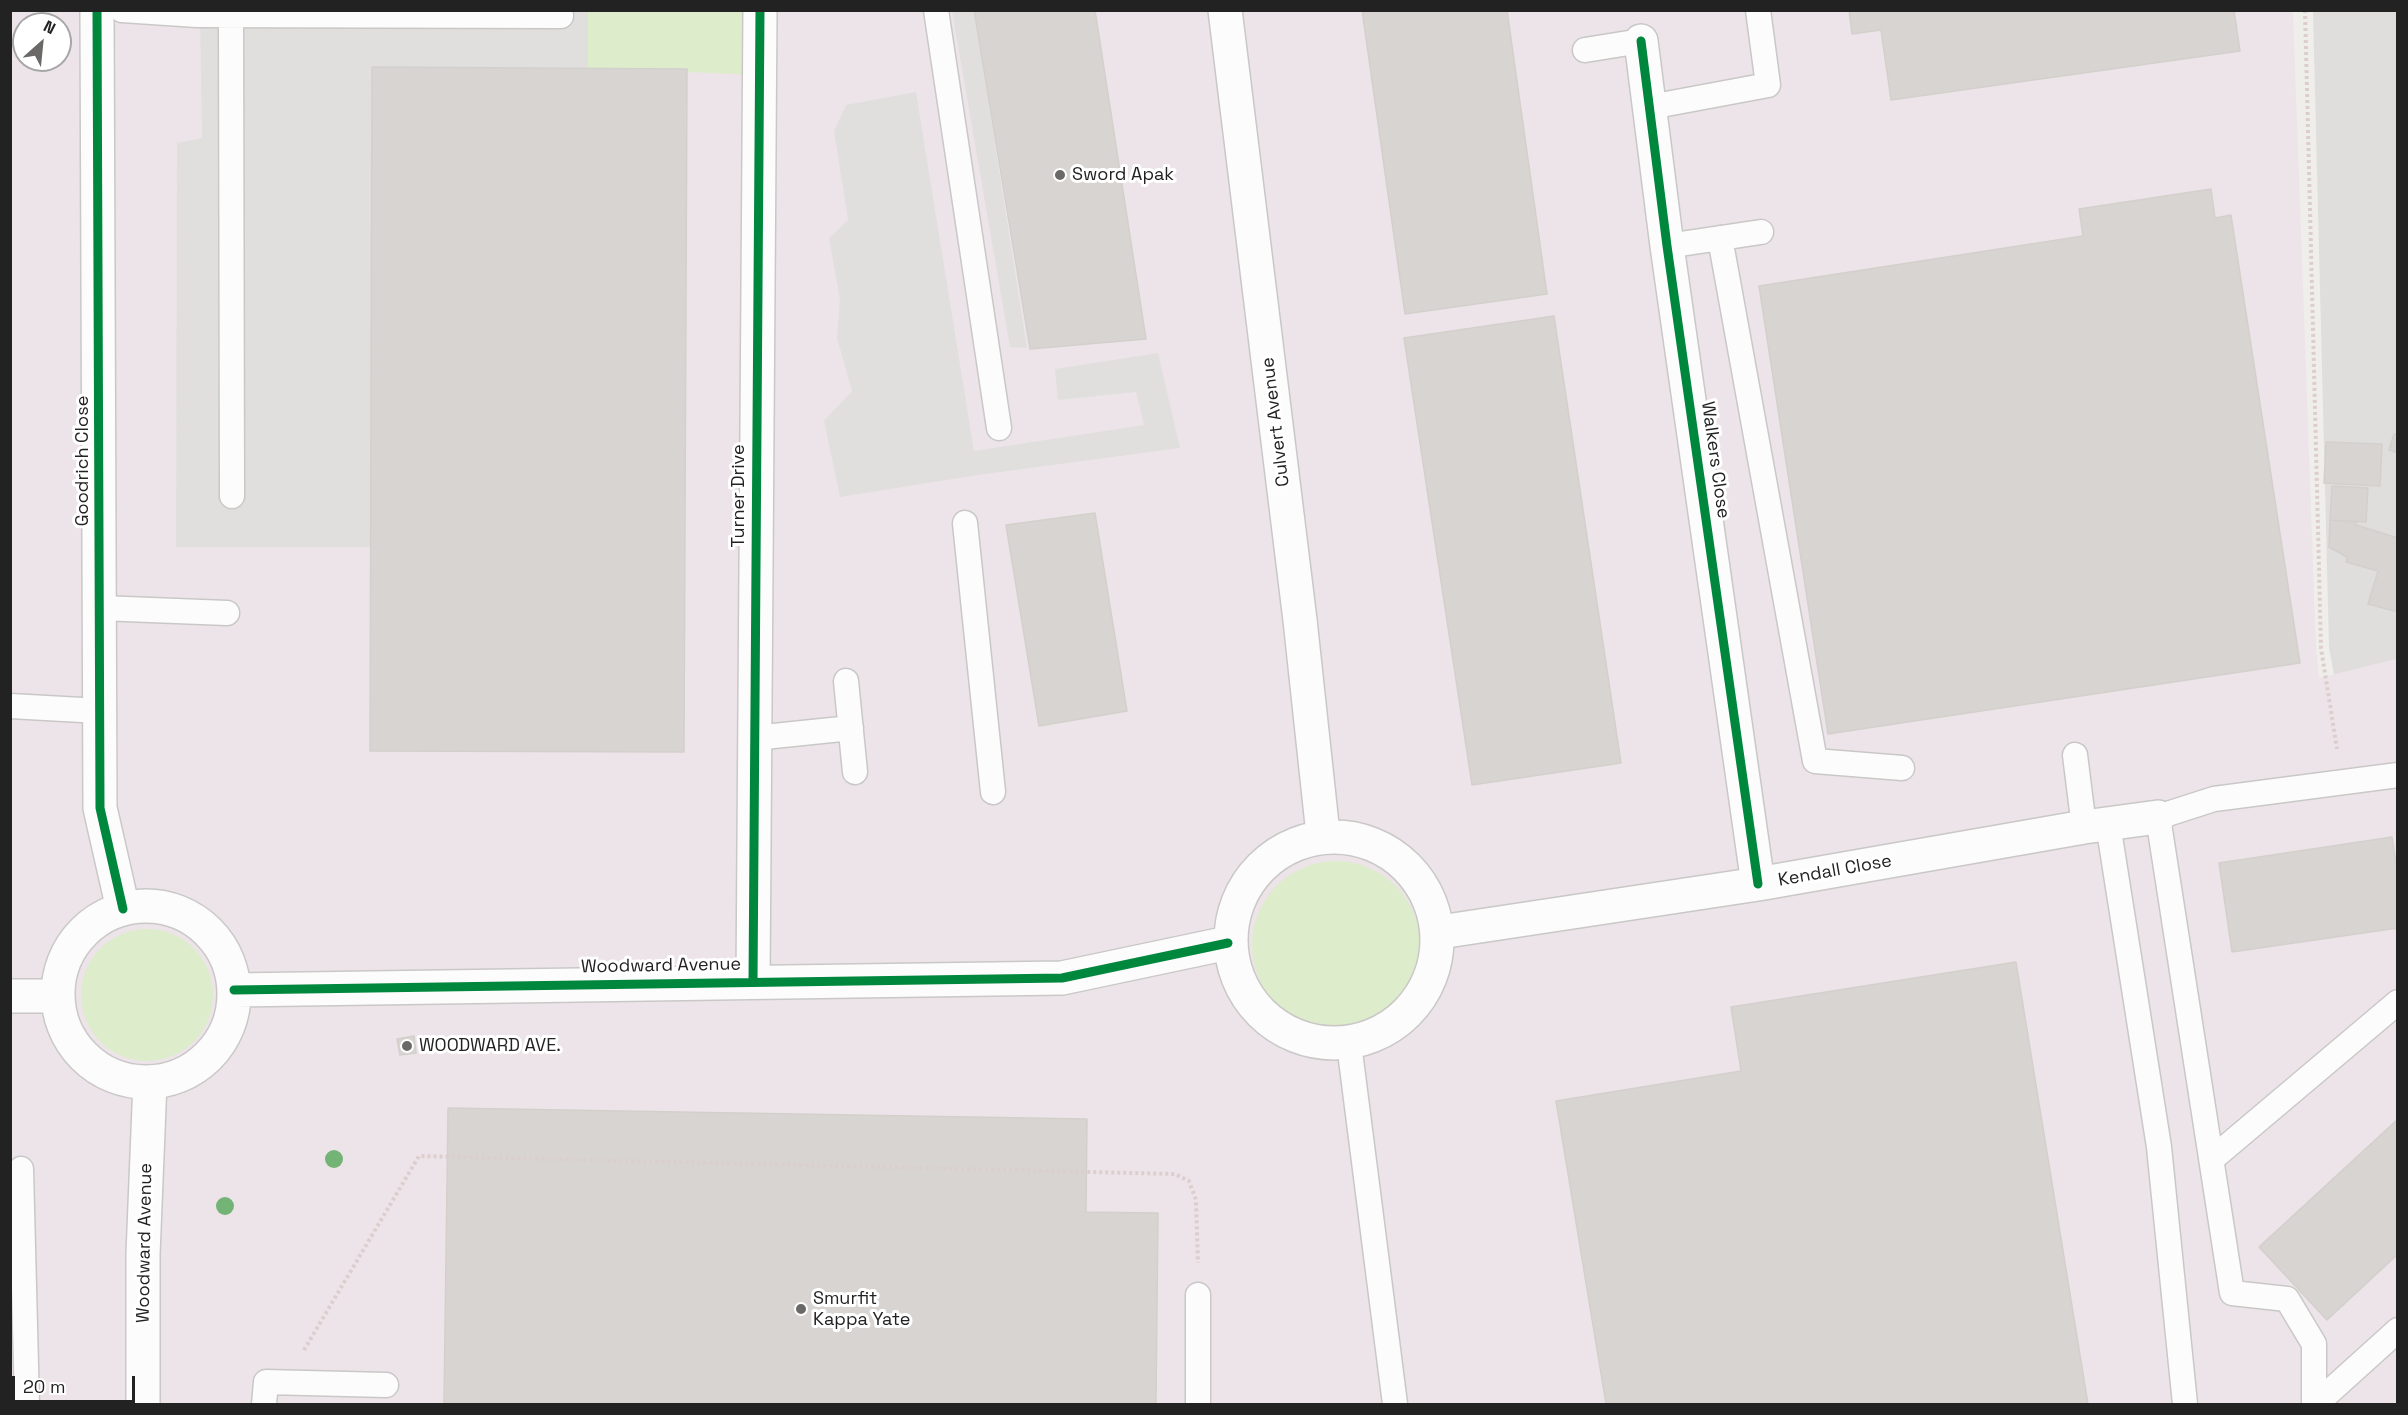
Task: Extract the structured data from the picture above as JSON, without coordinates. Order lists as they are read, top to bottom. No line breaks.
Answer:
{"streets":{"street":["Culvert Avenue","Walkers Close","Goodrich Close","Turner Drive","Kendall Close","Woodward Avenue"]},"crossings":[["Culvert Avenue","Kendall Close"],["Culvert Avenue","Woodward Avenue"],["Walkers Close","Kendall Close"],["Goodrich Close","Woodward Avenue"],["Turner Drive","Woodward Avenue"],["Kendall Close","Woodward Avenue"]],"places":["Sword Apak","WOODWARD AVE.","Smurfit Kappa Yate"],"scale_bar":"20 m","north":"top right"}
